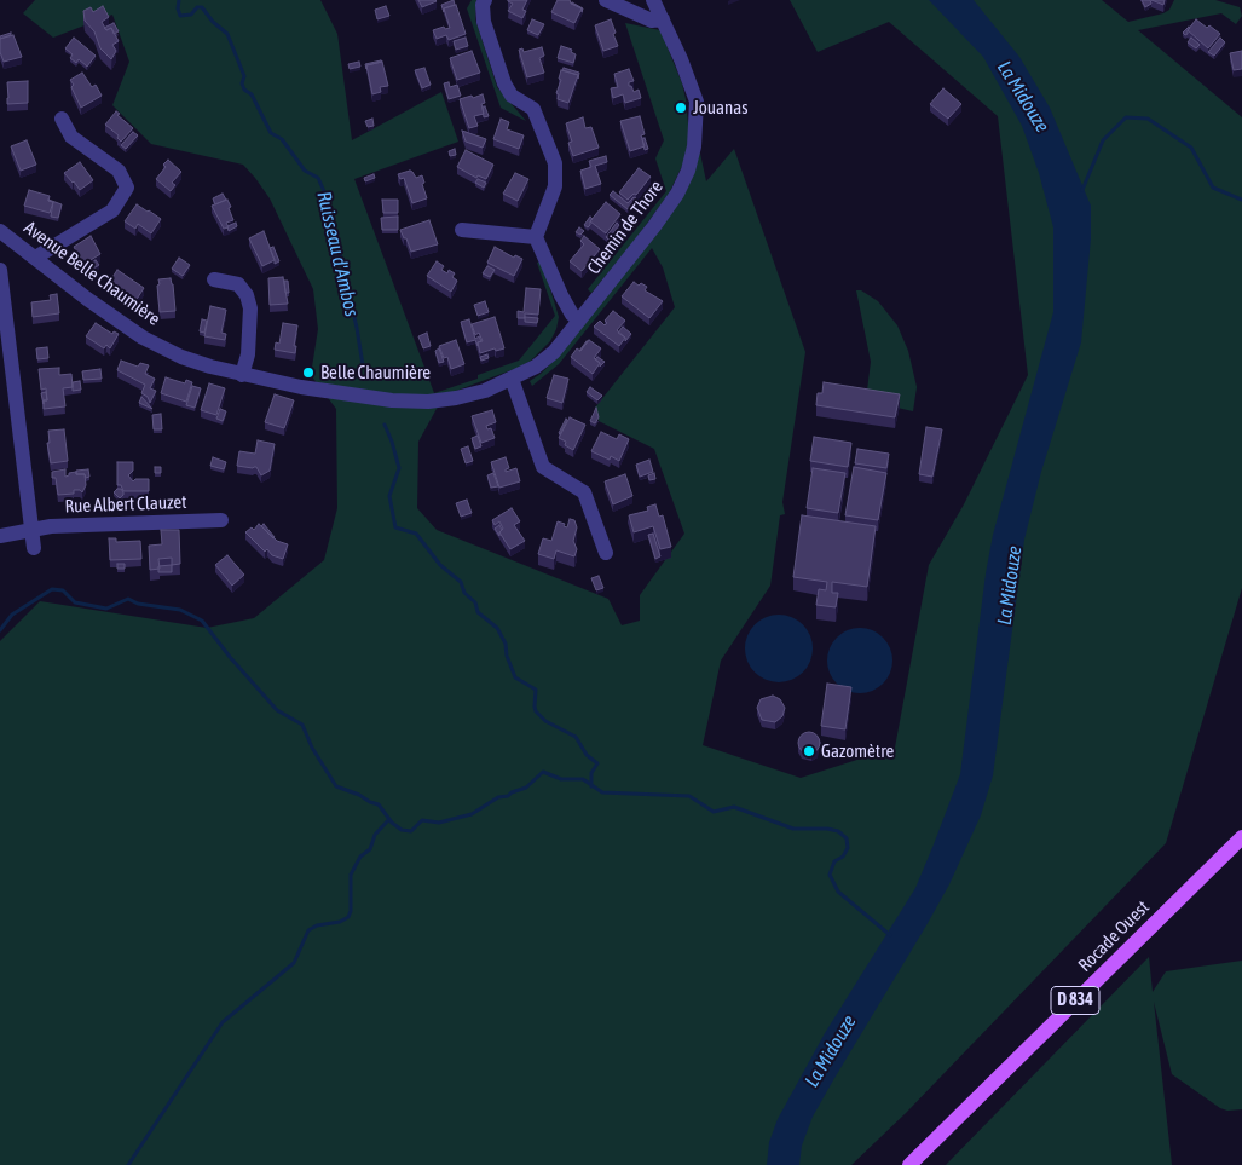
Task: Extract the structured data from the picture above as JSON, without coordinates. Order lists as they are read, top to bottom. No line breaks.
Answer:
{"streets":{"main road":["Rocade Ouest","D 834"],"street":["Chemin de Thore","Avenue Belle Chaumière","Rue Albert Clauzet"]},"crossings":[["Chemin de Thore","Avenue Belle Chaumière"]],"water":["La Midouze","Ruisseau d'Ambos"],"places":["Jouanas","Belle Chaumière","Gazomètre"]}
